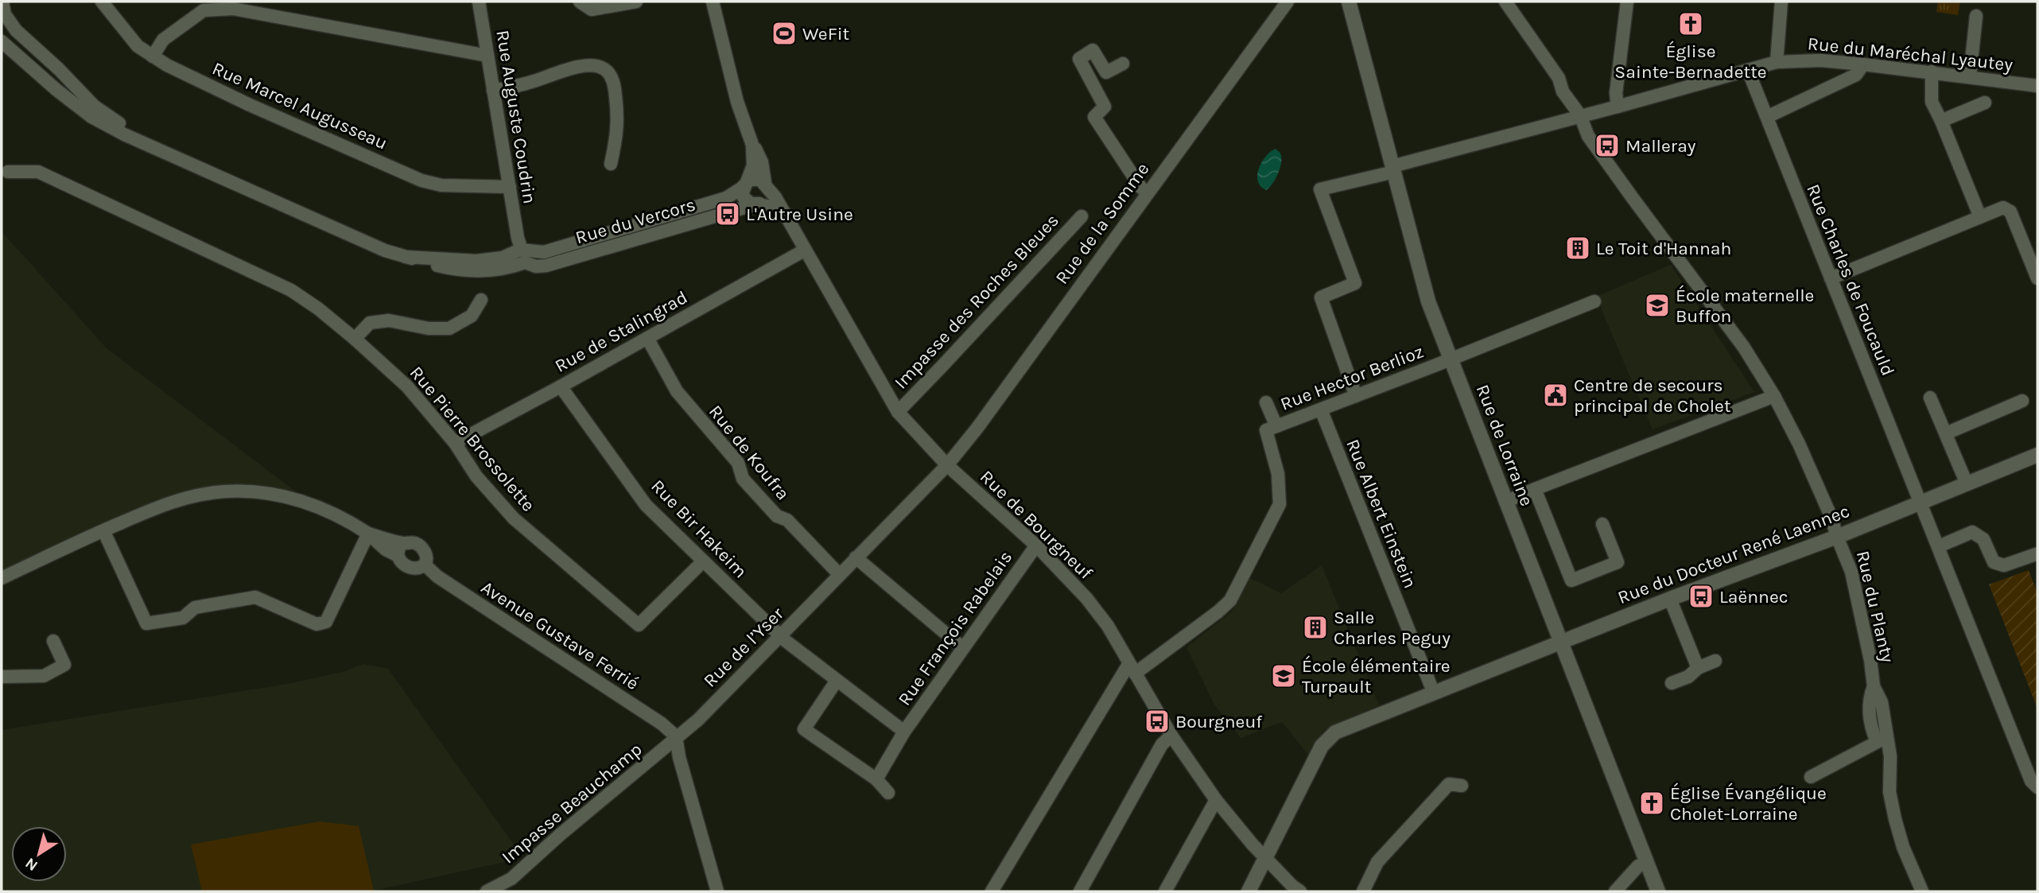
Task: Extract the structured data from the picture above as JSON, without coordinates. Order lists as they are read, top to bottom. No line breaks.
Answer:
{"streets":{"main road":["Rue de Lorraine","Rue du Docteur René Laennec"],"street":["Rue du Maréchal Lyautey","Rue Marcel Augusseau","Rue Auguste Coudrin","Rue du Vercors","Rue de la Somme","Rue Charles de Foucauld","Impasse des Roches Bleues","Rue de Stalingrad","Rue Hector Berlioz","Rue Pierre Brossolette","Rue de Koufra","Rue Albert Einstein","Rue de Bourgneuf","Rue Bir Hakeim","Rue du Planty","Rue François Rabelais","Avenue Gustave Ferrié","Rue de l’Yser","Impasse Beauchamp"]},"crossings":[["Rue du Maréchal Lyautey","Rue Charles de Foucauld"],["Rue du Maréchal Lyautey","Rue Hector Berlioz"],["Rue du Maréchal Lyautey","Rue de Lorraine"],["Rue du Maréchal Lyautey","Rue du Planty"],["Rue Marcel Augusseau","Rue Auguste Coudrin"],["Rue Auguste Coudrin","Rue du Vercors"],["Rue du Vercors","Rue de Bourgneuf"],["Rue de la Somme","Rue de Bourgneuf"],["Rue de la Somme","Rue de l’Yser"],["Rue Charles de Foucauld","Rue du Docteur René Laennec"],["Impasse des Roches Bleues","Rue de Bourgneuf"],["Rue de Stalingrad","Rue Pierre Brossolette"],["Rue de Stalingrad","Rue de Koufra"],["Rue de Stalingrad","Rue de Bourgneuf"],["Rue de Stalingrad","Rue Bir Hakeim"],["Rue Hector Berlioz","Rue de Lorraine"],["Rue Hector Berlioz","Rue Albert Einstein"],["Rue Pierre Brossolette","Rue Bir Hakeim"],["Rue de Lorraine","Rue du Docteur René Laennec"],["Rue de Koufra","Rue de l’Yser"],["Rue Albert Einstein","Rue du Docteur René Laennec"],["Rue de Bourgneuf","Rue du Docteur René Laennec"],["Rue de Bourgneuf","Rue François Rabelais"],["Rue de Bourgneuf","Rue de l’Yser"],["Rue Bir Hakeim","Rue François Rabelais"],["Rue Bir Hakeim","Rue de l’Yser"],["Rue du Docteur René Laennec","Rue du Planty"],["Avenue Gustave Ferrié","Rue de l’Yser"],["Avenue Gustave Ferrié","Impasse Beauchamp"],["Rue de l’Yser","Impasse Beauchamp"]],"places":{"church":["Église Sainte-Bernadette","Église Évangélique Cholet-Lorraine"],"sports":["WeFit"],"bus stop":["Malleray","L'Autre Usine","Laënnec","Bourgneuf"],"building":["Le Toit d'Hannah","Salle Charles Peguy"],"school or university":["École maternelle Buffon","École élémentaire Turpault"],"public building":["Centre de secours principal de Cholet"]},"north":"bottom left"}
